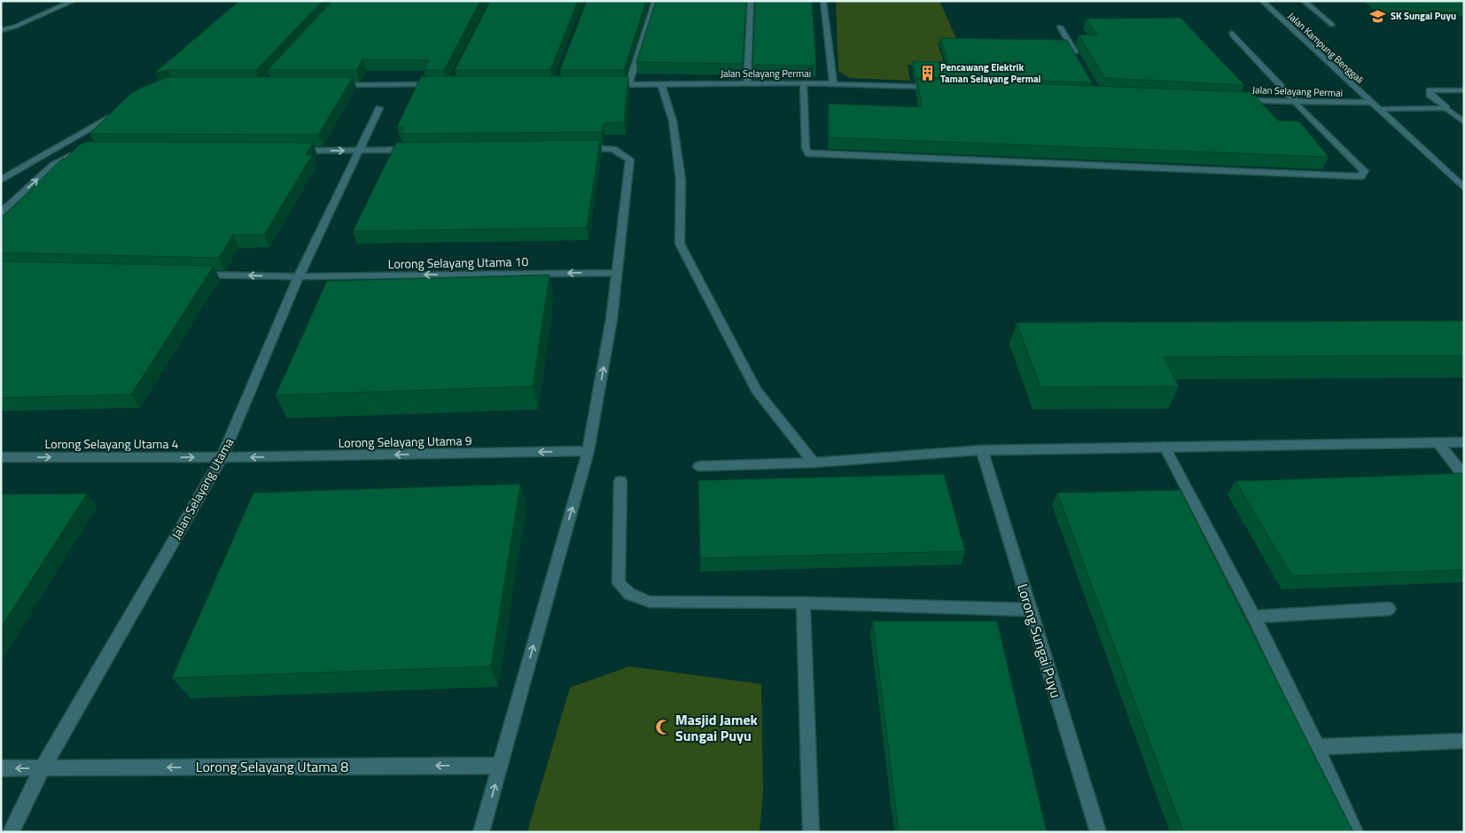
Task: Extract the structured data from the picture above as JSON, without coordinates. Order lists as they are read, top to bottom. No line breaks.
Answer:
{"streets":{"street":["Jalan Kampung Benggali","Jalan Selayang Permai","Lorong Selayang Utama 10","Lorong Selayang Utama 9","Lorong Selayang Utama 4","Jalan Selayang Utama","Lorong Sungai Puyu","Lorong Selayang Utama 8"]},"crossings":[["Jalan Kampung Benggali","Jalan Selayang Permai"],["Lorong Selayang Utama 10","Jalan Selayang Utama"],["Lorong Selayang Utama 9","Lorong Selayang Utama 4"],["Lorong Selayang Utama 9","Jalan Selayang Utama"],["Lorong Selayang Utama 4","Jalan Selayang Utama"],["Jalan Selayang Utama","Lorong Selayang Utama 8"]],"one_way":["Lorong Selayang Utama 10","Lorong Selayang Utama 9","Lorong Selayang Utama 4","Lorong Selayang Utama 8"],"places":{"school or university":["SK Sungai Puyu"],"building":["Pencawang Elektrik Taman Selayang Permai"],"mosque":["Masjid Jamek Sungai Puyu"]}}
